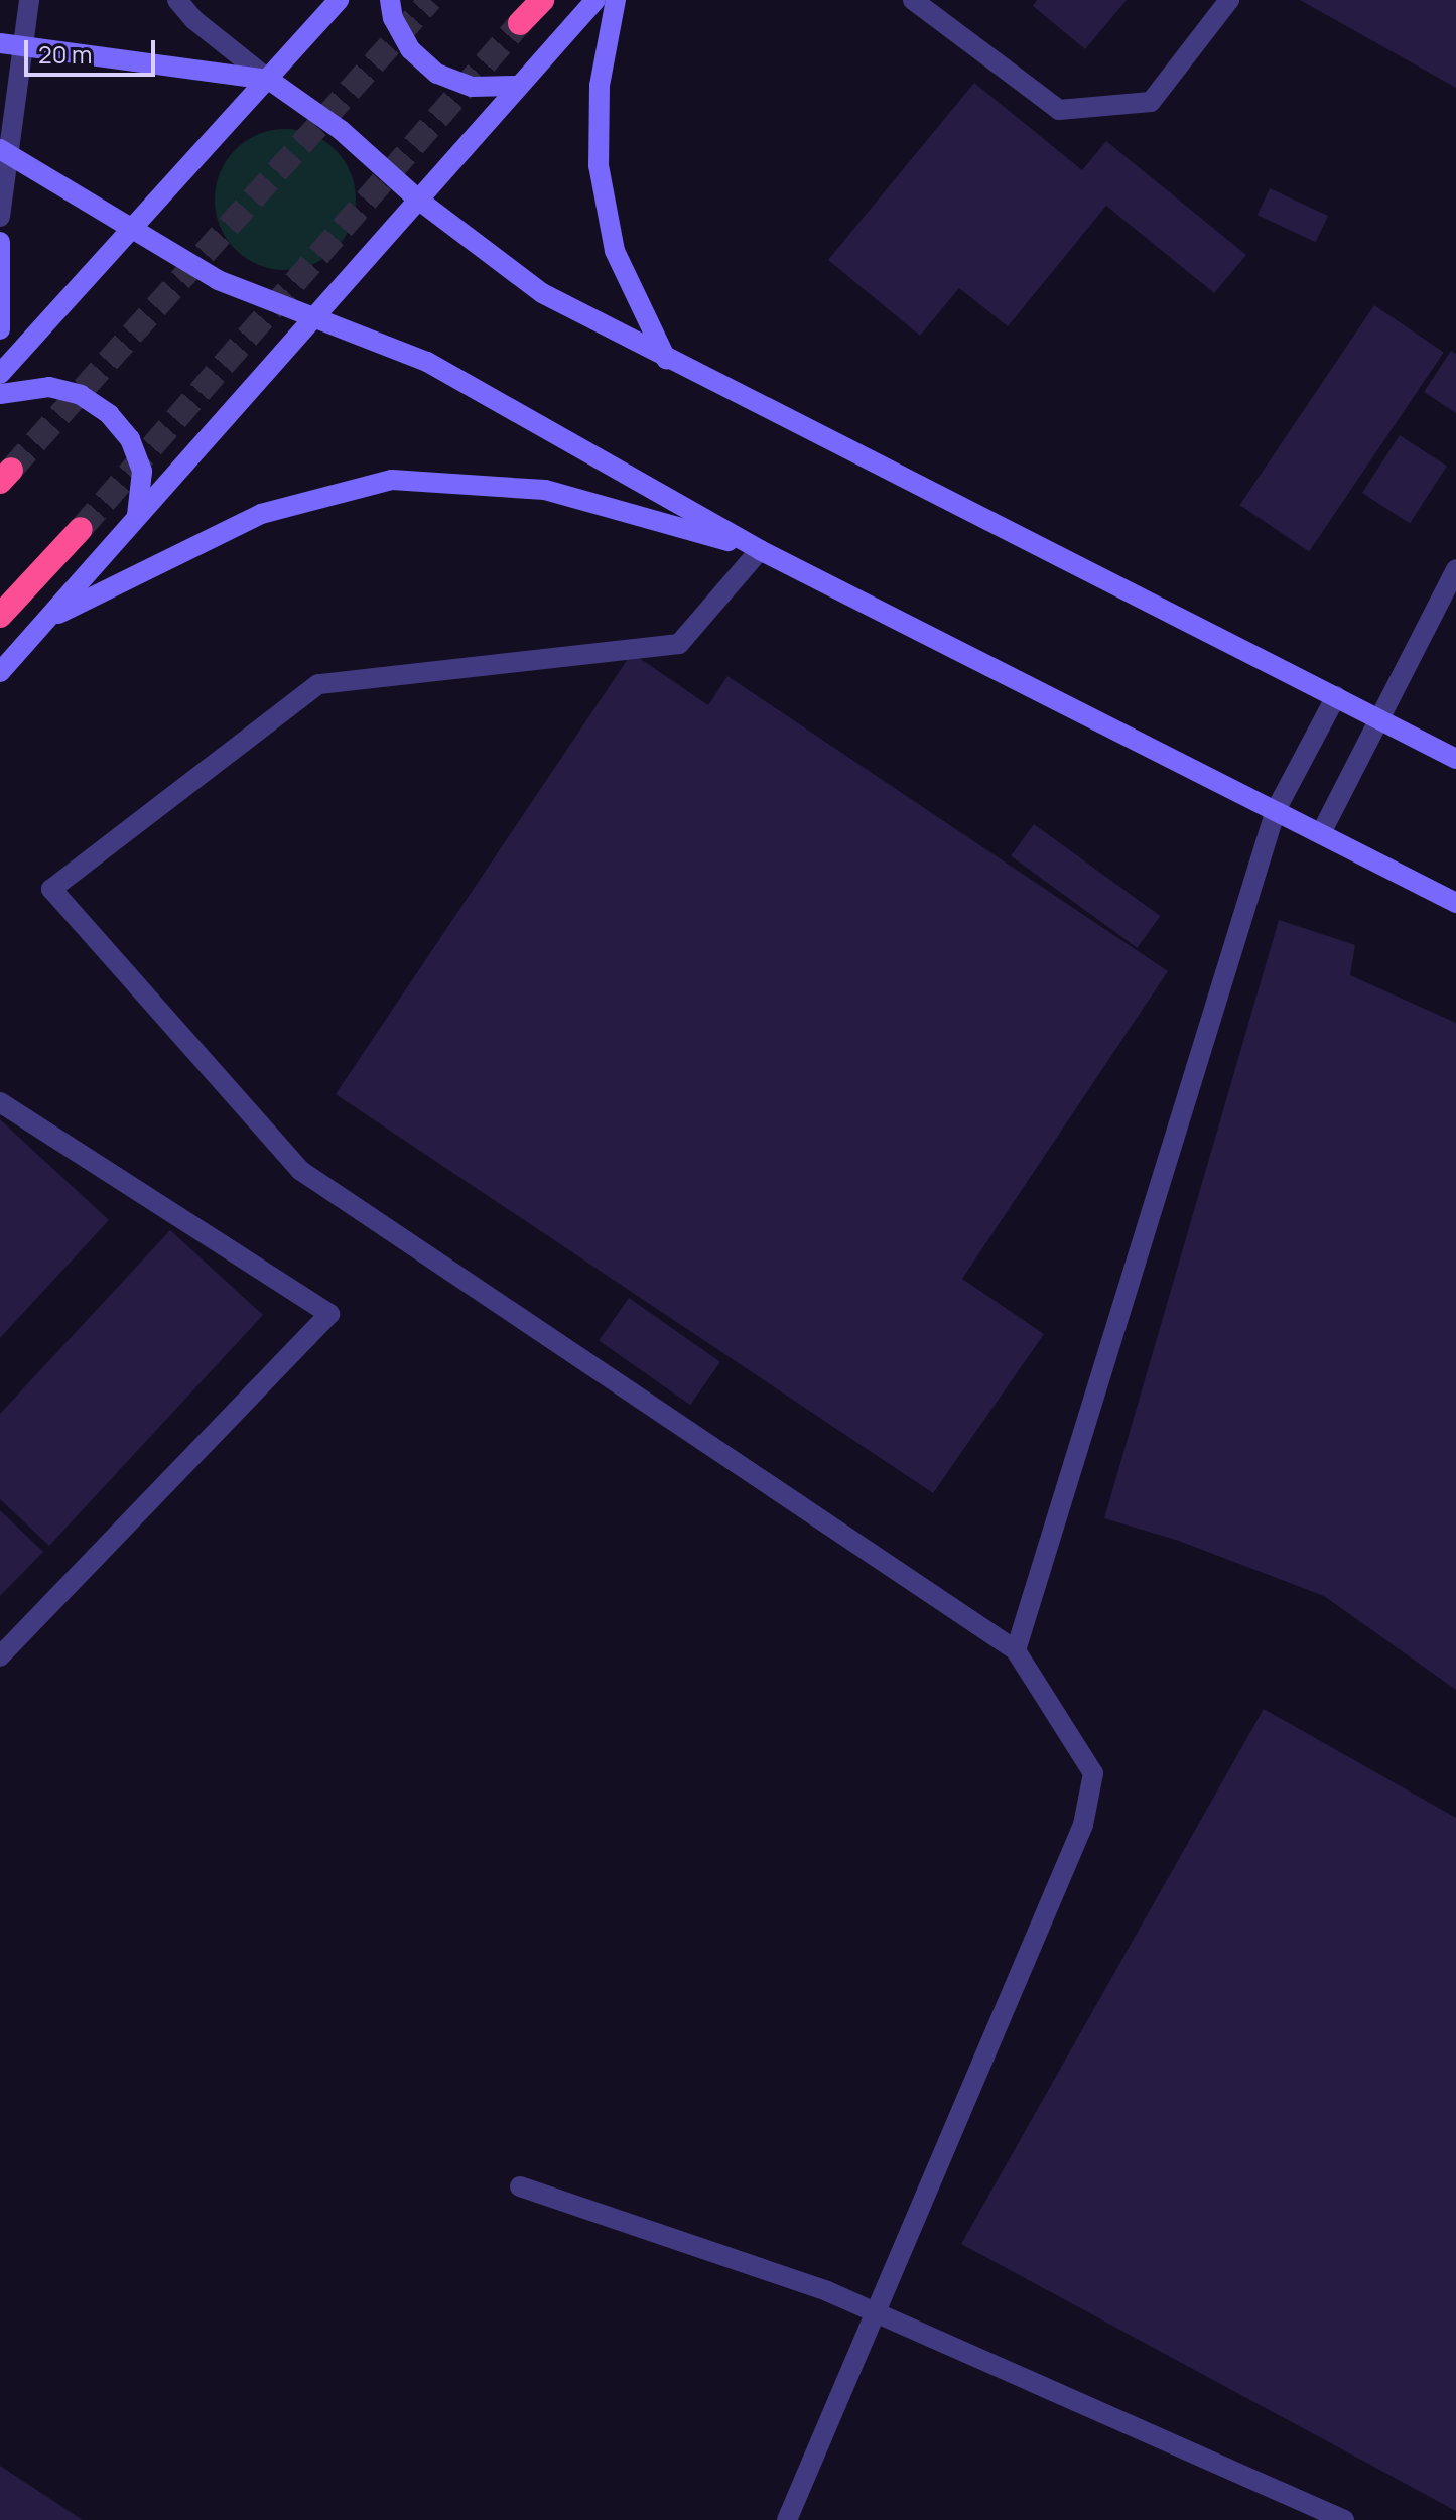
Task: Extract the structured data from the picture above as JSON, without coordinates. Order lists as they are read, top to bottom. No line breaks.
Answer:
{"scale_bar":"20 m"}
